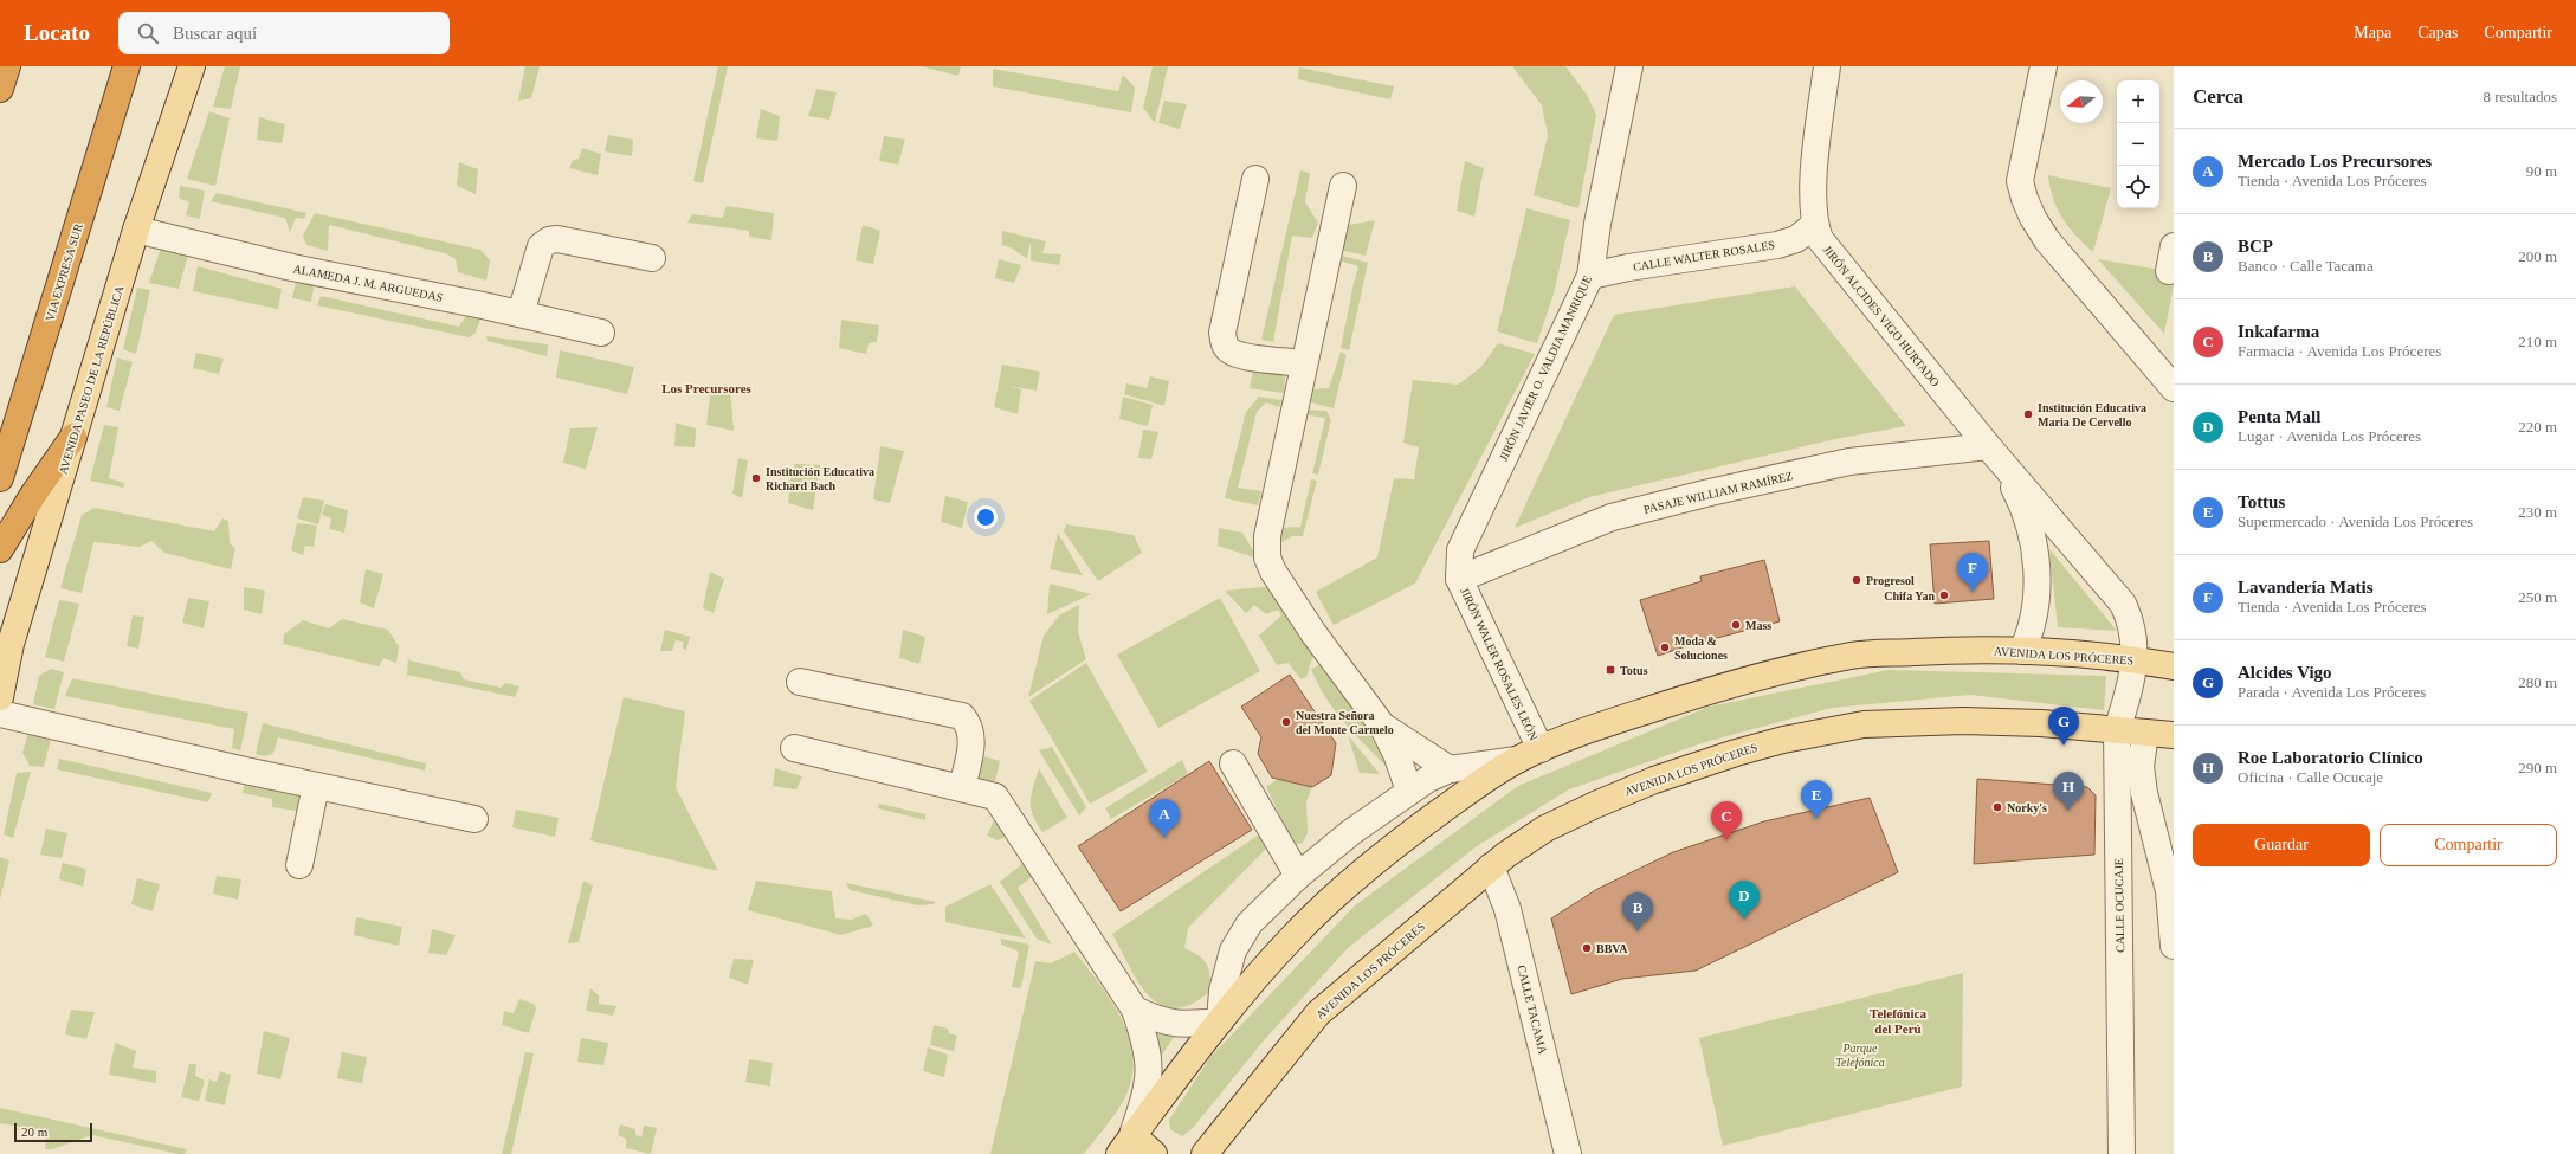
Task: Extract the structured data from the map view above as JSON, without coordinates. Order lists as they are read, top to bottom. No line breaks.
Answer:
{"streets":{"highway":["VIA EXPRESA SUR"],"main road":["AVENIDA PASEO DE LA REPÚBLICA","AVENIDA LOS PRÓCERES"],"street":["CALLE WALTER ROSALES","ALAMEDA J. M. ARGUEDAS","JIRÓN ALCIDES VIGO HURTADO","JIRÓN JAVIER O. VALDIA MANRIQUE","PASAJE WILLIAM RAMÍREZ","JIRÓN WALER ROSALES LEÓN","CALLE OCUCAJE","CALLE TACAMA"]},"crossings":[["CALLE WALTER ROSALES","JIRÓN ALCIDES VIGO HURTADO"],["CALLE WALTER ROSALES","JIRÓN JAVIER O. VALDIA MANRIQUE"],["ALAMEDA J. M. ARGUEDAS","AVENIDA PASEO DE LA REPÚBLICA"],["JIRÓN ALCIDES VIGO HURTADO","PASAJE WILLIAM RAMÍREZ"],["JIRÓN ALCIDES VIGO HURTADO","AVENIDA LOS PRÓCERES"],["JIRÓN ALCIDES VIGO HURTADO","CALLE OCUCAJE"],["JIRÓN JAVIER O. VALDIA MANRIQUE","JIRÓN WALER ROSALES LEÓN"],["PASAJE WILLIAM RAMÍREZ","JIRÓN WALER ROSALES LEÓN"],["AVENIDA LOS PRÓCERES","JIRÓN WALER ROSALES LEÓN"],["AVENIDA LOS PRÓCERES","CALLE OCUCAJE"],["AVENIDA LOS PRÓCERES","CALLE TACAMA"]],"districts":["Los Precursores","Telefónica del Perú"],"parks":["Parque Telefónica"],"places":{"other":["Institución Educativa Maria De Cervello","Institución Educativa Richard Bach","Progresol","Chifa Yan","Mass","Moda & Soluciones","Nuestra Señora del Monte Carmelo","Norky's","BBVA"],"transit":["Totus"]},"scale_bar":"20 m","north":"left","page":{"header":"Locato","search":"Buscar aquí","nav":["Mapa","Capas","Compartir"],"heading":["Cerca","8 resultados"],"map_buttons":["+","−"],"list":[{"mark":"A","name":"Mercado Los Precursores","note":"Tienda · Avenida Los Próceres","value":"90 m"},{"mark":"B","name":"BCP","note":"Banco · Calle Tacama","value":"200 m"},{"mark":"C","name":"Inkafarma","note":"Farmacia · Avenida Los Próceres","value":"210 m"},{"mark":"D","name":"Penta Mall","note":"Lugar · Avenida Los Próceres","value":"220 m"},{"mark":"E","name":"Tottus","note":"Supermercado · Avenida Los Próceres","value":"230 m"},{"mark":"F","name":"Lavandería Matis","note":"Tienda · Avenida Los Próceres","value":"250 m"},{"mark":"G","name":"Alcides Vigo","note":"Parada · Avenida Los Próceres","value":"280 m"},{"mark":"H","name":"Roe Laboratorio Clínico","note":"Oficina · Calle Ocucaje","value":"290 m"}],"pins":["F","G","H","E","A","C","D","B"],"buttons":["Guardar","Compartir"],"scale":"20 m"}}
